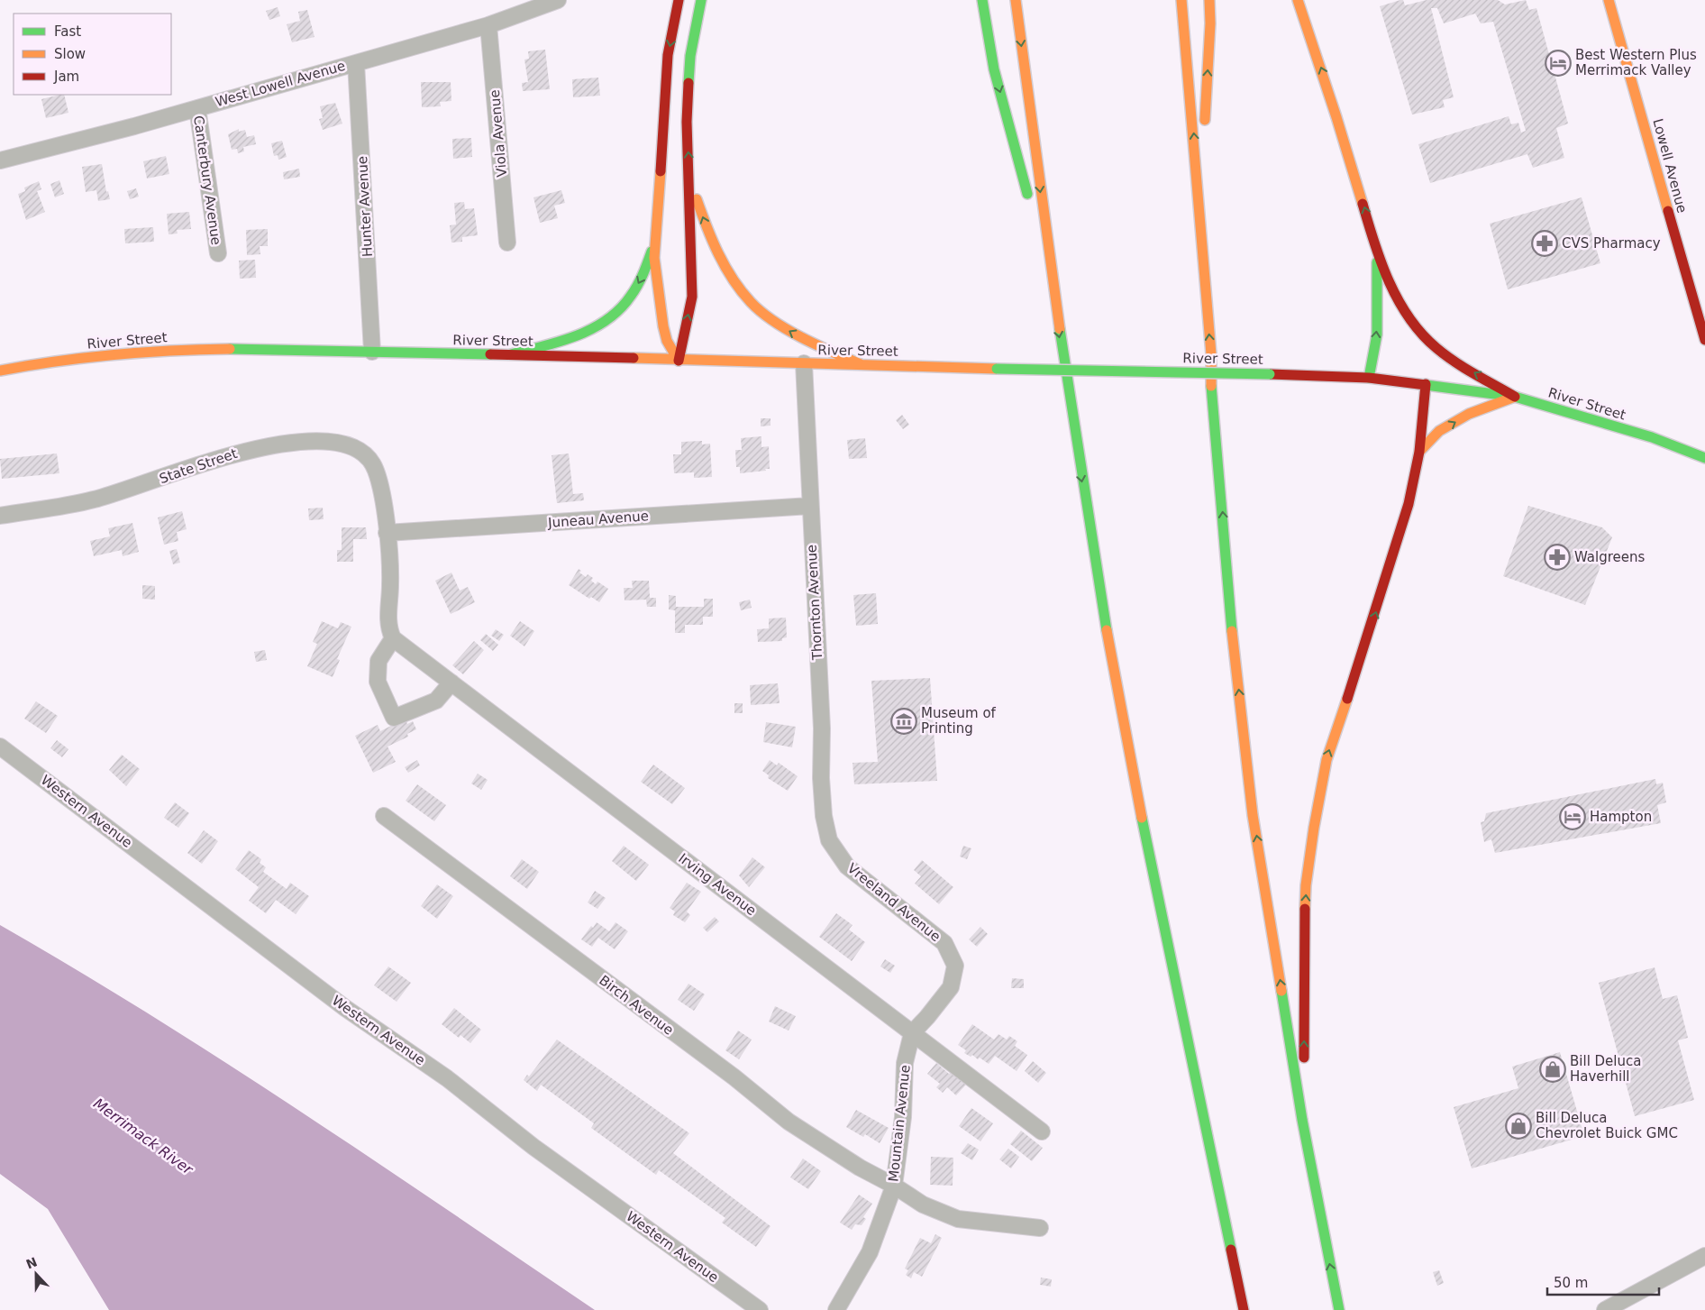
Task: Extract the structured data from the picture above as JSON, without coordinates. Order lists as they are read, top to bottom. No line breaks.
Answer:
{"streets":{"main road":["Lowell Avenue","River Street"],"street":["West Lowell Avenue","Viola Avenue","Canterbury Avenue","Hunter Avenue","State Street","Juneau Avenue","Thornton Avenue","Western Avenue","Irving Avenue","Vreeland Avenue","Birch Avenue","Mountain Avenue"]},"crossings":[["West Lowell Avenue","Viola Avenue"],["West Lowell Avenue","Canterbury Avenue"],["West Lowell Avenue","Hunter Avenue"],["Hunter Avenue","River Street"],["River Street","Thornton Avenue"],["State Street","Juneau Avenue"],["State Street","Irving Avenue"],["Juneau Avenue","Thornton Avenue"],["Thornton Avenue","Vreeland Avenue"],["Irving Avenue","Vreeland Avenue"],["Irving Avenue","Mountain Avenue"],["Vreeland Avenue","Mountain Avenue"],["Birch Avenue","Mountain Avenue"]],"water":["Merrimack River"],"places":{"hotel":["Best Western Plus Merrimack Valley","Hampton"],"pharmacy":["CVS Pharmacy","Walgreens"],"museum":["Museum of Printing"],"shop":["Bill Deluca Haverhill","Bill Deluca Chevrolet Buick GMC"]},"legend":["Fast","Slow","Jam"],"scale_bar":"50 m","north":"top"}
